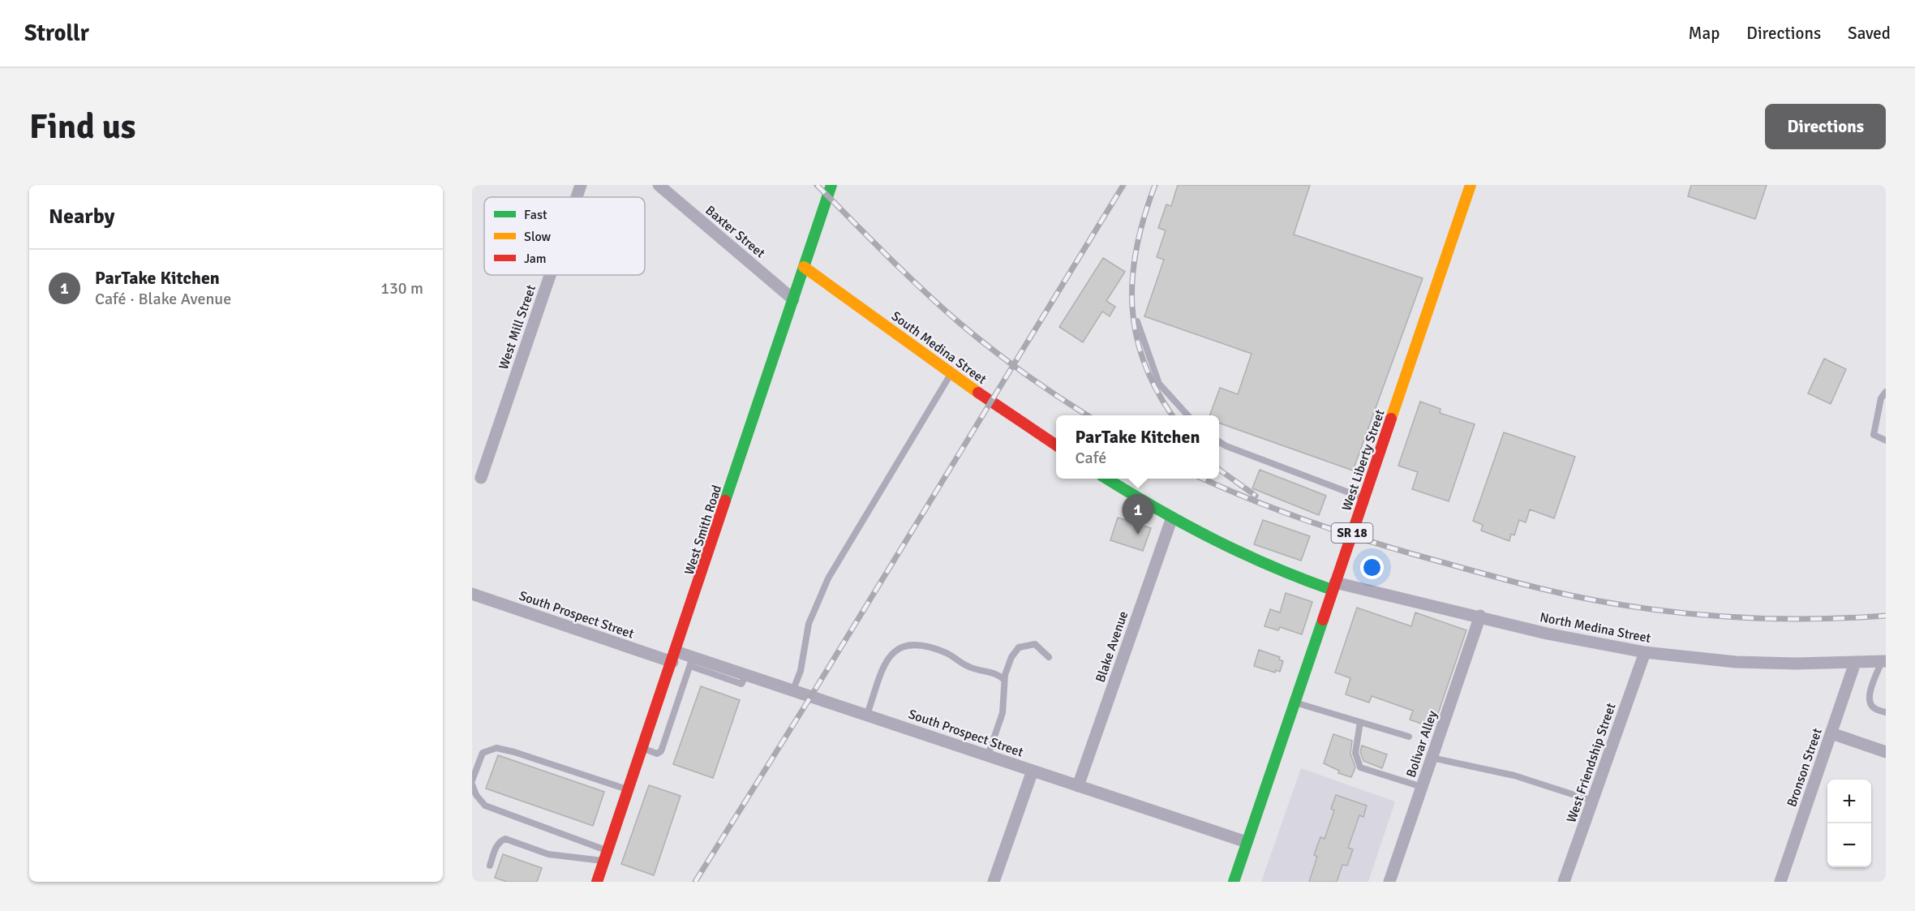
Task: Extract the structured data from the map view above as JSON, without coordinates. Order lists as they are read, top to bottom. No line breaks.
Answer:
{"streets":{"main road":["South Medina Street","West Liberty Street","West Smith Road","SR 18"],"street":["Baxter Street","West Mill Street","South Prospect Street","North Medina Street","Blake Avenue","Bolivar Alley","West Friendship Street","Bronson Street"]},"crossings":[["Baxter Street","West Smith Road"],["South Medina Street","West Smith Road"],["West Liberty Street","South Prospect Street"],["West Liberty Street","North Medina Street"],["West Smith Road","South Prospect Street"],["South Prospect Street","Blake Avenue"],["North Medina Street","Bolivar Alley"],["North Medina Street","West Friendship Street"],["North Medina Street","Bronson Street"]],"legend":["Fast","Slow","Jam"],"page":{"header":"Strollr","nav":["Map","Directions","Saved"],"buttons":"Directions","title":"Find us","heading":"Nearby","list":[{"mark":"1","name":"ParTake Kitchen","note":"Café · Blake Avenue","value":"130 m"}],"popup":["ParTake Kitchen","Café"],"pins":"1","map_buttons":["+","−"]}}
